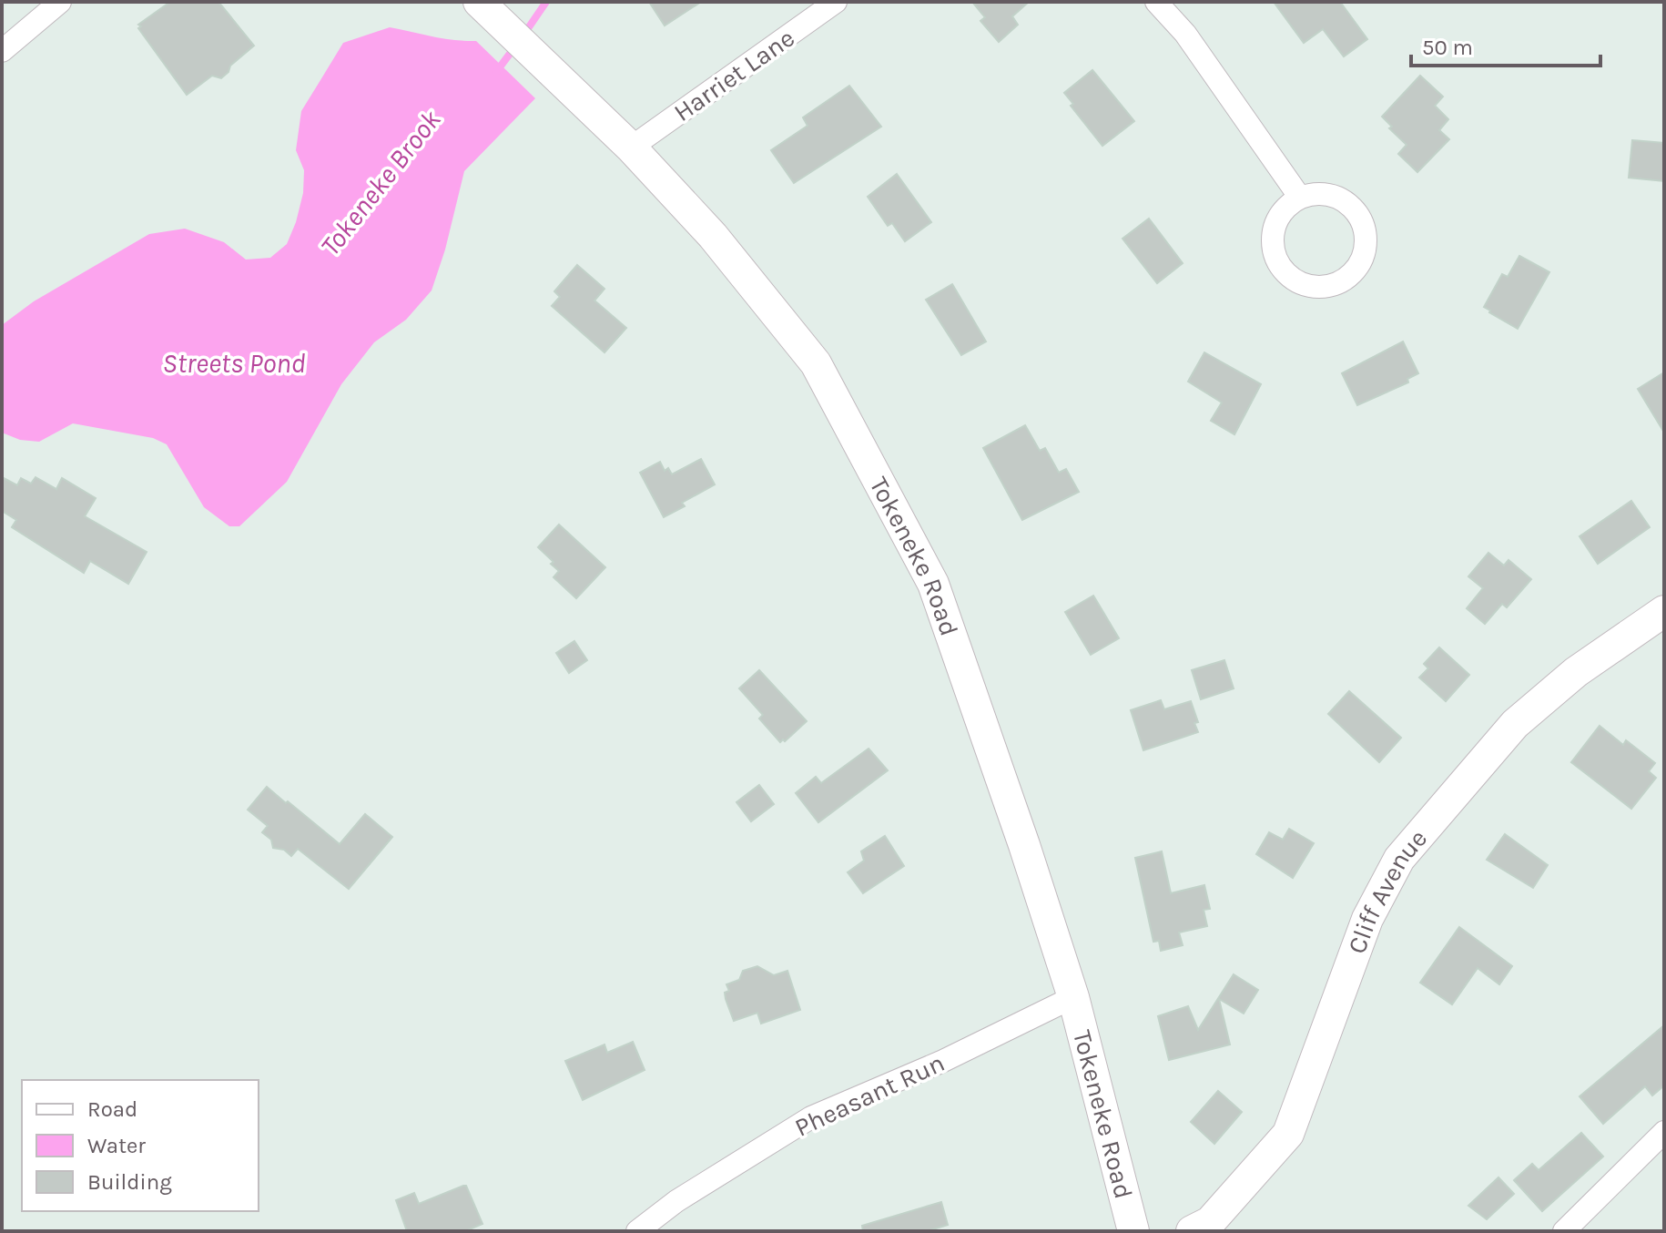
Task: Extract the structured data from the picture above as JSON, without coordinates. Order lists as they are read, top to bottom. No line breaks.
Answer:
{"streets":{"main road":["Tokeneke Road","Cliff Avenue"],"street":["Harriet Lane","Pheasant Run"]},"crossings":[["Harriet Lane","Tokeneke Road"],["Tokeneke Road","Pheasant Run"]],"water":["Tokeneke Brook","Streets Pond"],"legend":["Road","Water","Building"],"scale_bar":"50 m"}
